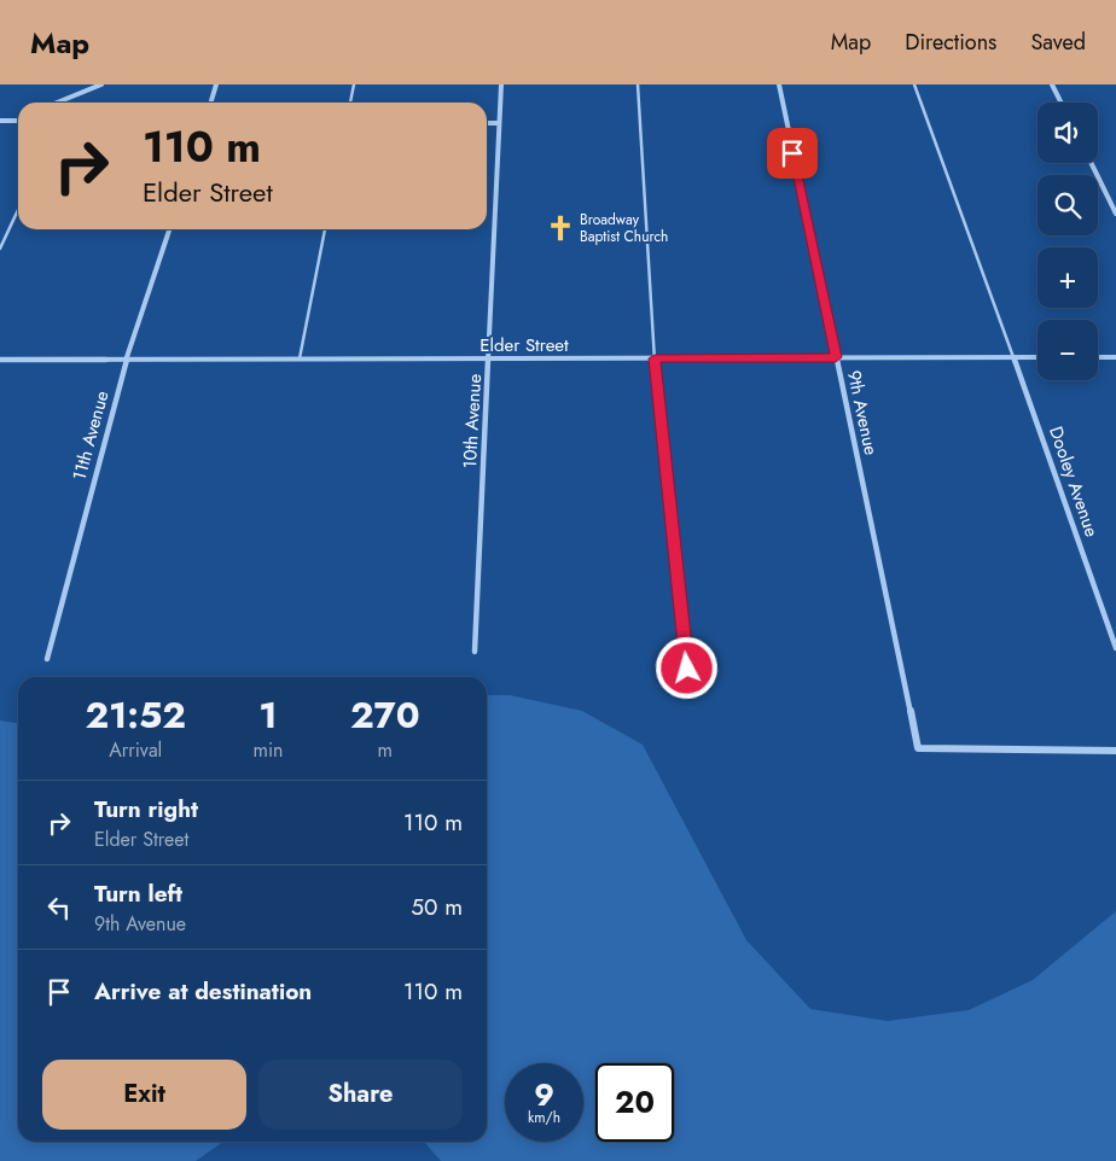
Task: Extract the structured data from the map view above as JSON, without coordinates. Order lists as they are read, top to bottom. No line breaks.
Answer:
{"streets":{"street":["Elder Street","9th Avenue","10th Avenue","11th Avenue","Dooley Avenue"]},"crossings":[["Elder Street","9th Avenue"],["Elder Street","10th Avenue"],["Elder Street","11th Avenue"],["Elder Street","Dooley Avenue"]],"places":{"church":["Broadway Baptist Church"]},"page":{"header":"Map","nav":["Map","Directions","Saved"],"map_buttons":["+","−"],"turn":["110 m","Elder Street"],"eta":["21:52","Arrival","1","min","270","m"],"list":[{"name":"Turn right","note":"Elder Street","value":"110 m"},{"name":"Turn left","note":"9th Avenue","value":"50 m"},{"name":"Arrive at destination","value":"110 m"}],"buttons":["Exit","Share"],"speed":"9 km/h","limit":"20"}}
